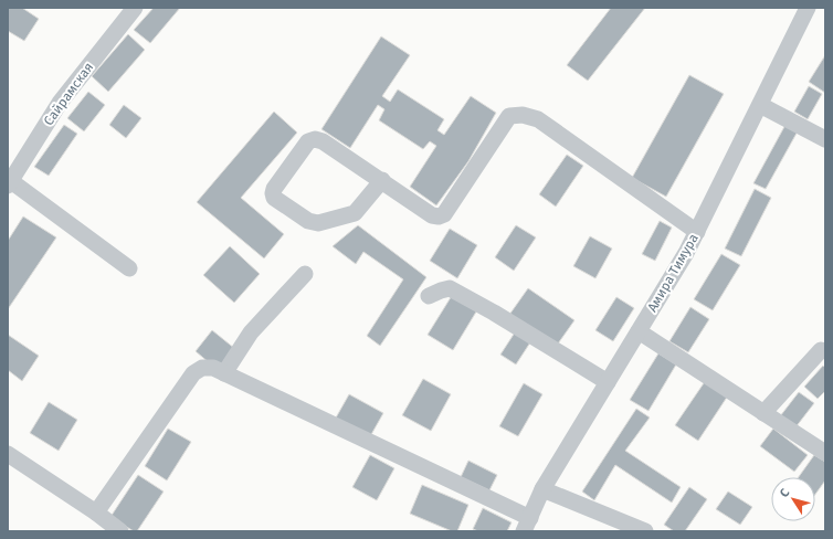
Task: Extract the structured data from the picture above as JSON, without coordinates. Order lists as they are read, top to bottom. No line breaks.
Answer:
{"streets":{"street":["Сайрамская","Амира Тимура"]},"north":"top left"}
